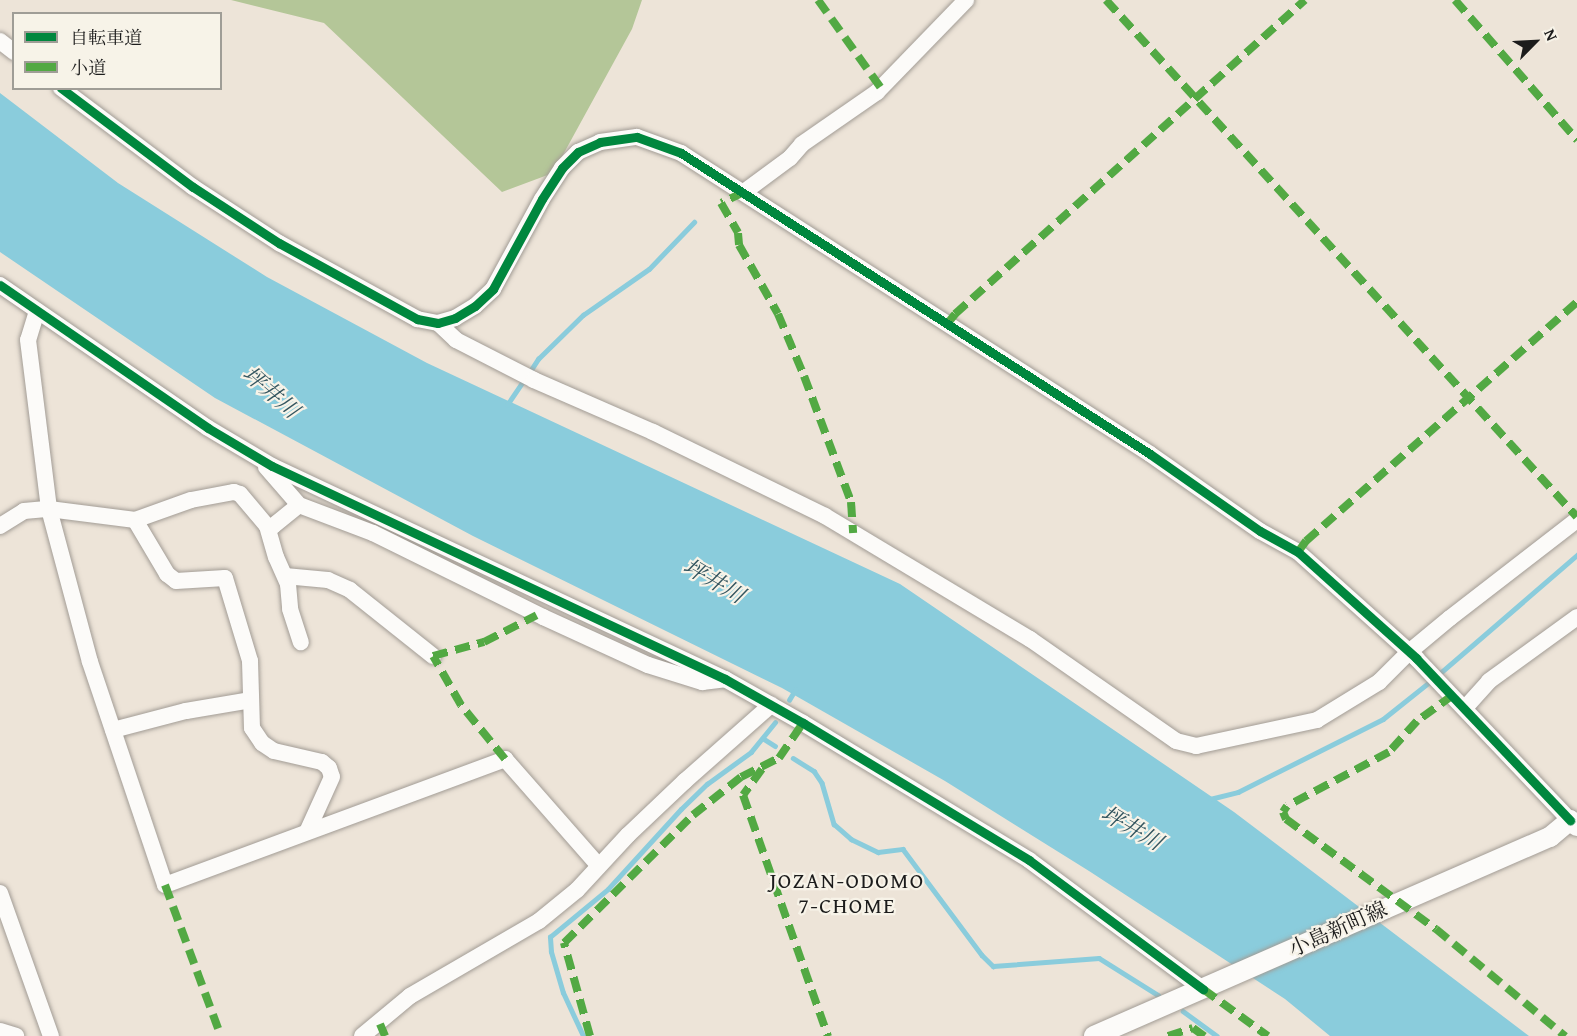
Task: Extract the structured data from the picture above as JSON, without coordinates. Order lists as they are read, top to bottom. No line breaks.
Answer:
{"streets":{"main road":["小島新町線"]},"districts":["JOZAN-ODOMO 7-CHOME"],"water":["坪井川"],"legend":["自転車道","小道"],"north":"top right"}
